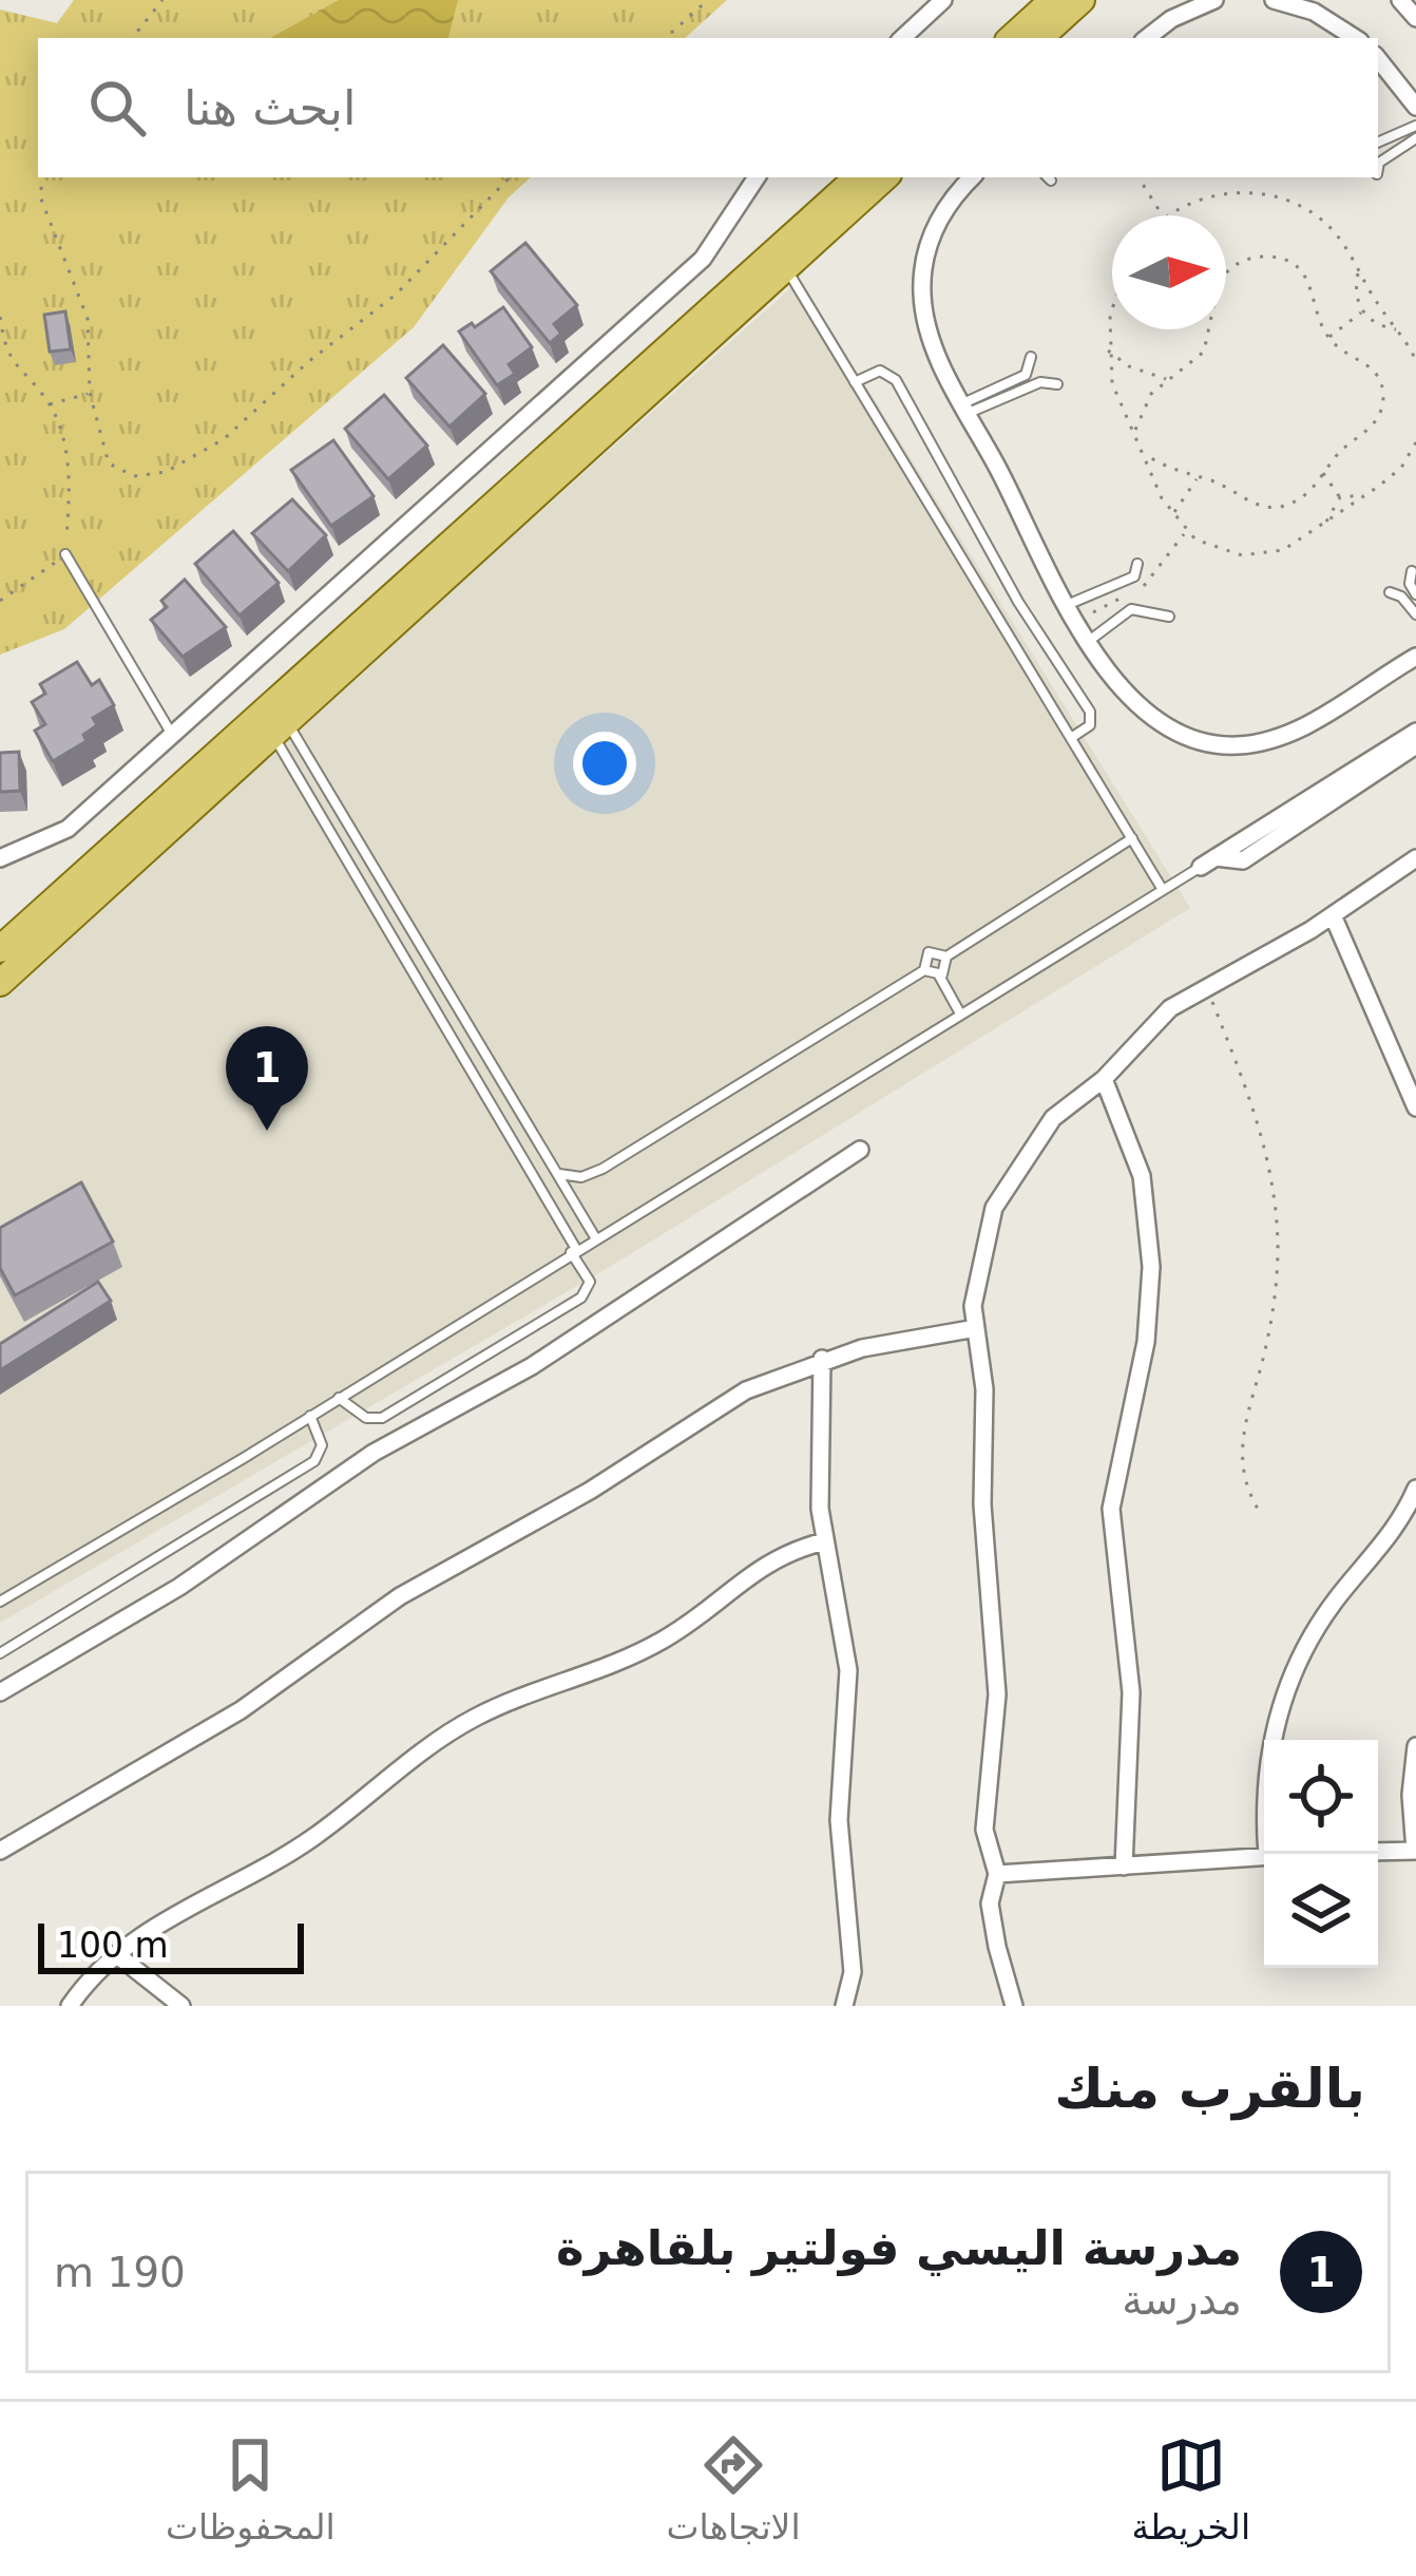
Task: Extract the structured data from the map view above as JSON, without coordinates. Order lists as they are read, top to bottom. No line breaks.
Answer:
{"scale_bar":"100 m","north":"right","page":{"search":"ابحث هنا","pins":"1","scale":"100 m","heading":"بالقرب منك","list":[{"mark":"1","name":"مدرسة اليسي فولتير بلقاهرة","note":"مدرسة","value":"190 m"}],"nav":["الخريطة","الاتجاهات","المحفوظات"]}}
